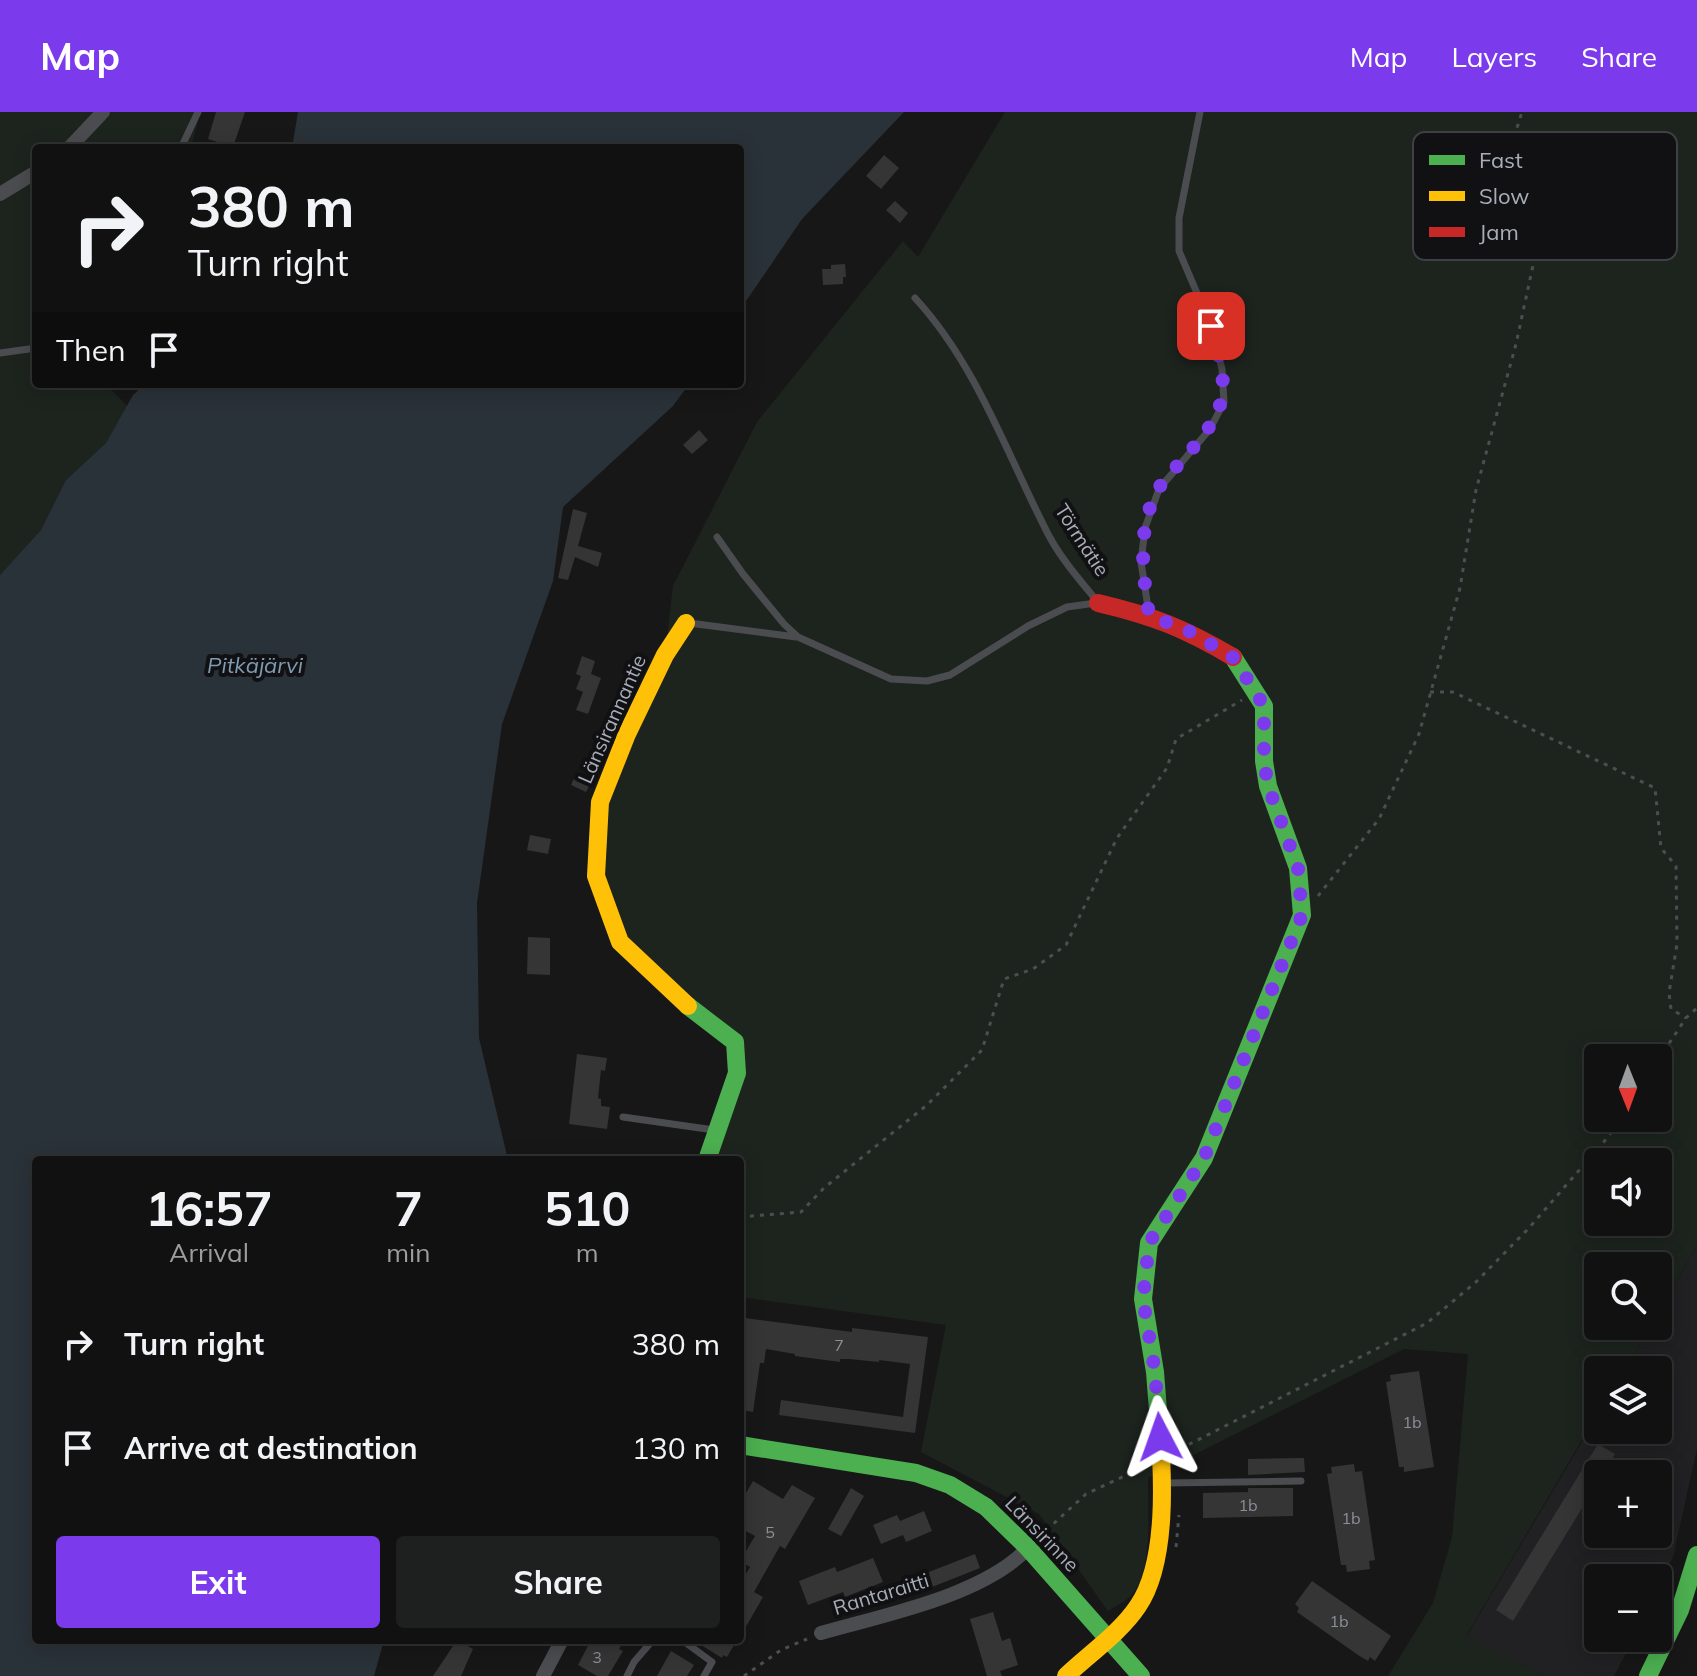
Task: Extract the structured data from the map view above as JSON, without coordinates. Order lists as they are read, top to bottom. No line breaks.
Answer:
{"streets":{"street":["Törmätie","Länsirannantie","Länsirinne","Rantaraitti"]},"crossings":[["Törmätie","Länsirinne"],["Länsirinne","Rantaraitti"]],"water":["Pitkäjärvi"],"house_numbers":["7","1b","1b","1b","5","1b","3"],"legend":["Fast","Slow","Jam"],"north":"bottom","page":{"header":"Map","nav":["Map","Layers","Share"],"turn":["380 m","Turn right"],"then":"Then","map_buttons":["+","−"],"eta":["16:57","Arrival","7","min","510","m"],"list":[{"name":"Turn right","value":"380 m"},{"name":"Arrive at destination","value":"130 m"}],"buttons":["Exit","Share"]}}
